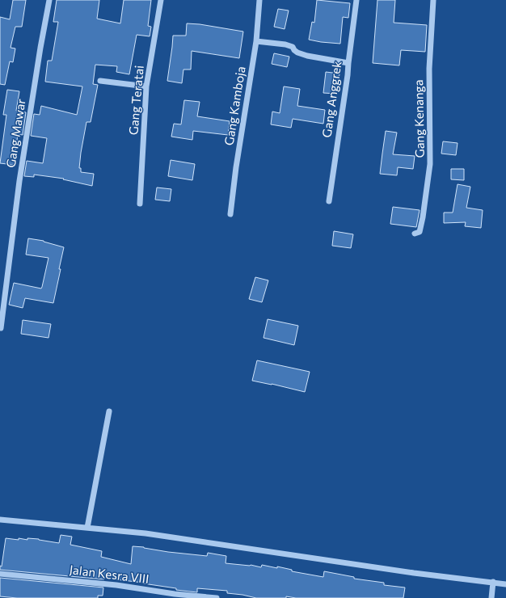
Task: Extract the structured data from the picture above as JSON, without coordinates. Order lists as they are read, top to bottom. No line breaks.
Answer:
{"streets":{"street":["Gang Anggrek","Gang Teratai","Gang Kamboja","Gang Kenanga","Gang Mawar","Jalan Kesra VIII"]}}
